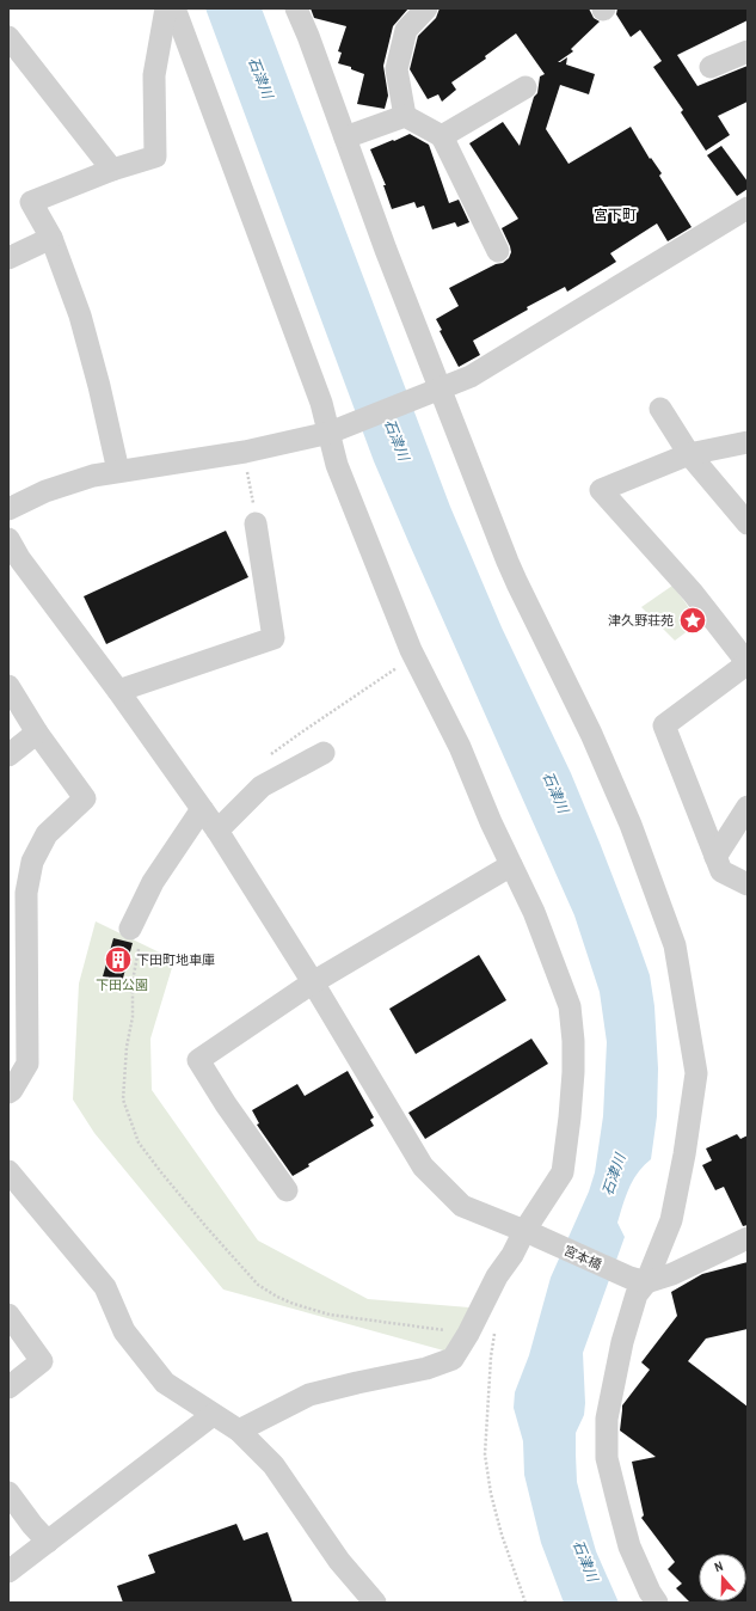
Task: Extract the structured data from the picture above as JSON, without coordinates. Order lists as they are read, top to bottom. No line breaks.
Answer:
{"streets":{"street":["宮本橋"]},"districts":["宮下町"],"water":["石津川"],"parks":["下田公園"],"places":{"place":["津久野荘苑"],"building":["下田町地車庫"]},"north":"top"}
